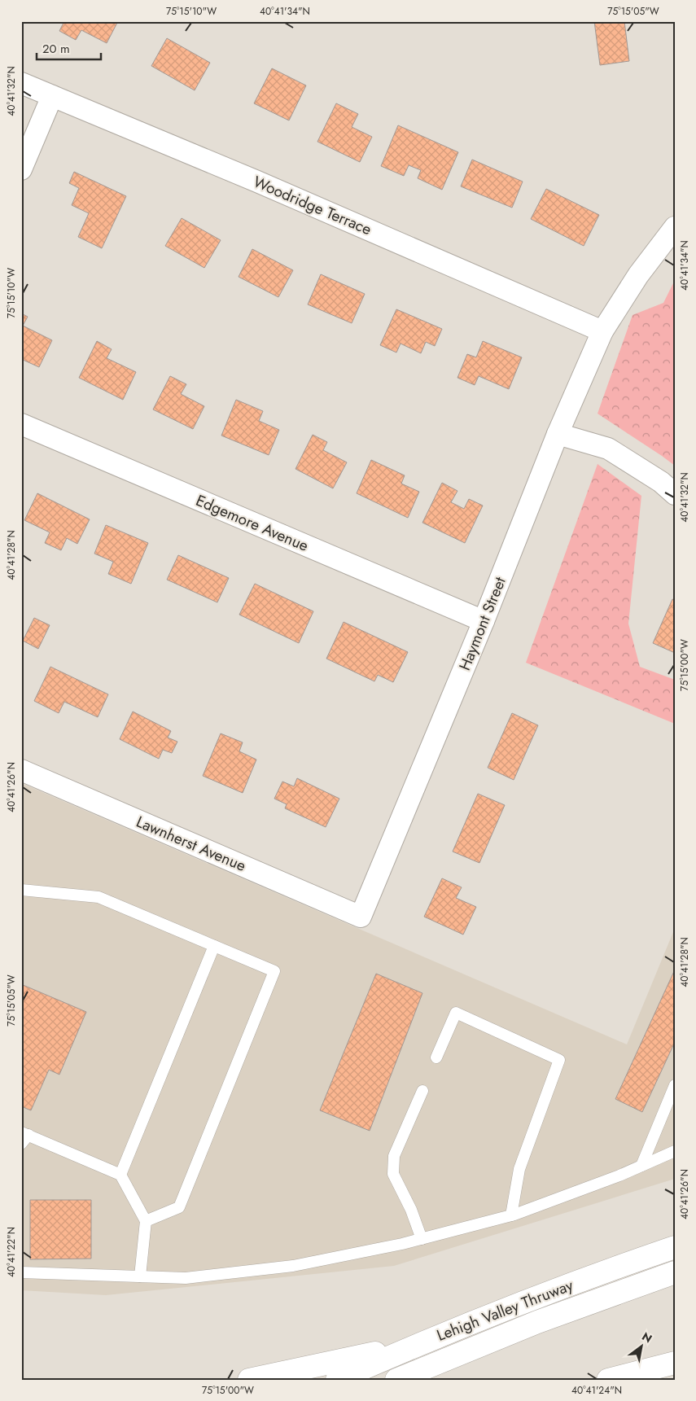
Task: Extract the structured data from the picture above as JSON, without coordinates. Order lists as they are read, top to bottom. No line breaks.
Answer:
{"streets":{"main road":["Lehigh Valley Thruway"],"street":["Woodridge Terrace","Edgemore Avenue","Haymont Street","Lawnherst Avenue"]},"crossings":[["Woodridge Terrace","Haymont Street"],["Edgemore Avenue","Haymont Street"],["Haymont Street","Lawnherst Avenue"]],"scale_bar":"20 m","north":"top right","coordinates":["75°15'10\"W","40°41'34\"N","75°15'05\"W","40°41'32\"N","40°41'28\"N","75°15'00\"W","40°41'26\"N","40°41'22\"N","40°41'24\"N"]}
